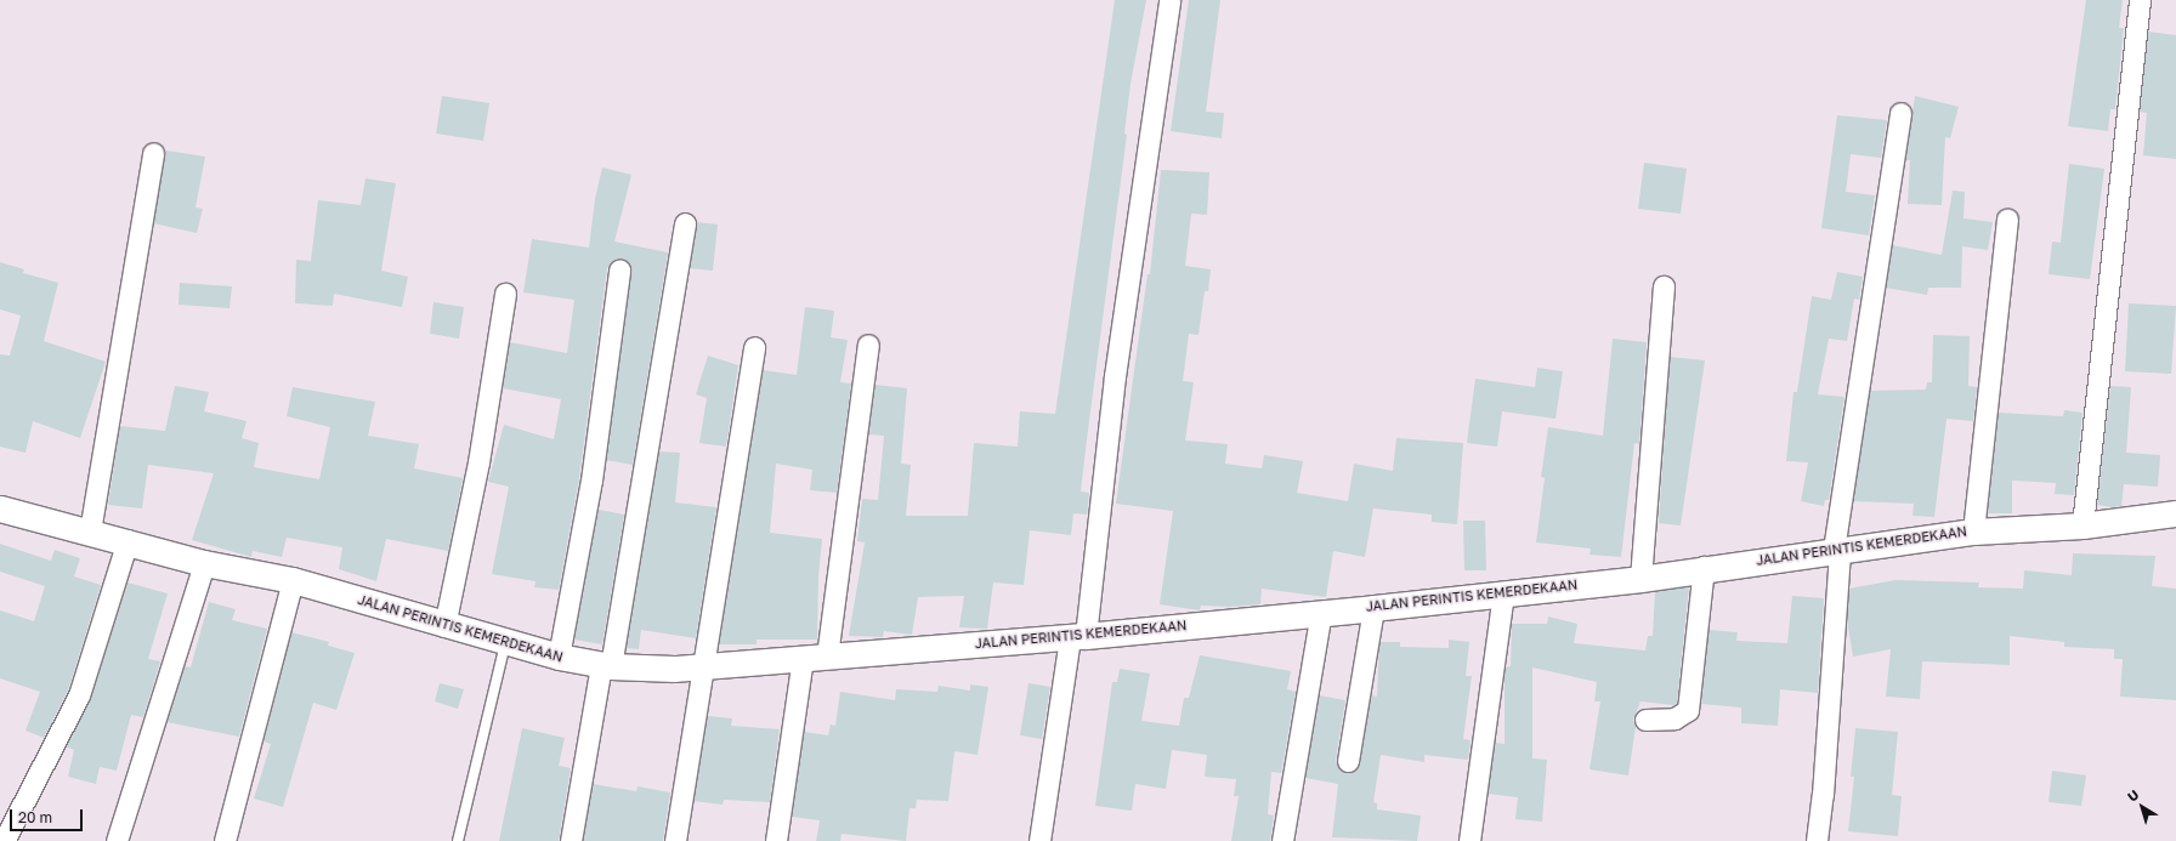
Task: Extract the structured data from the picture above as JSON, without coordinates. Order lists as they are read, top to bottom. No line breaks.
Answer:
{"streets":{"street":["JALAN PERINTIS KEMERDEKAAN"]},"scale_bar":"20 m","north":"top left"}
